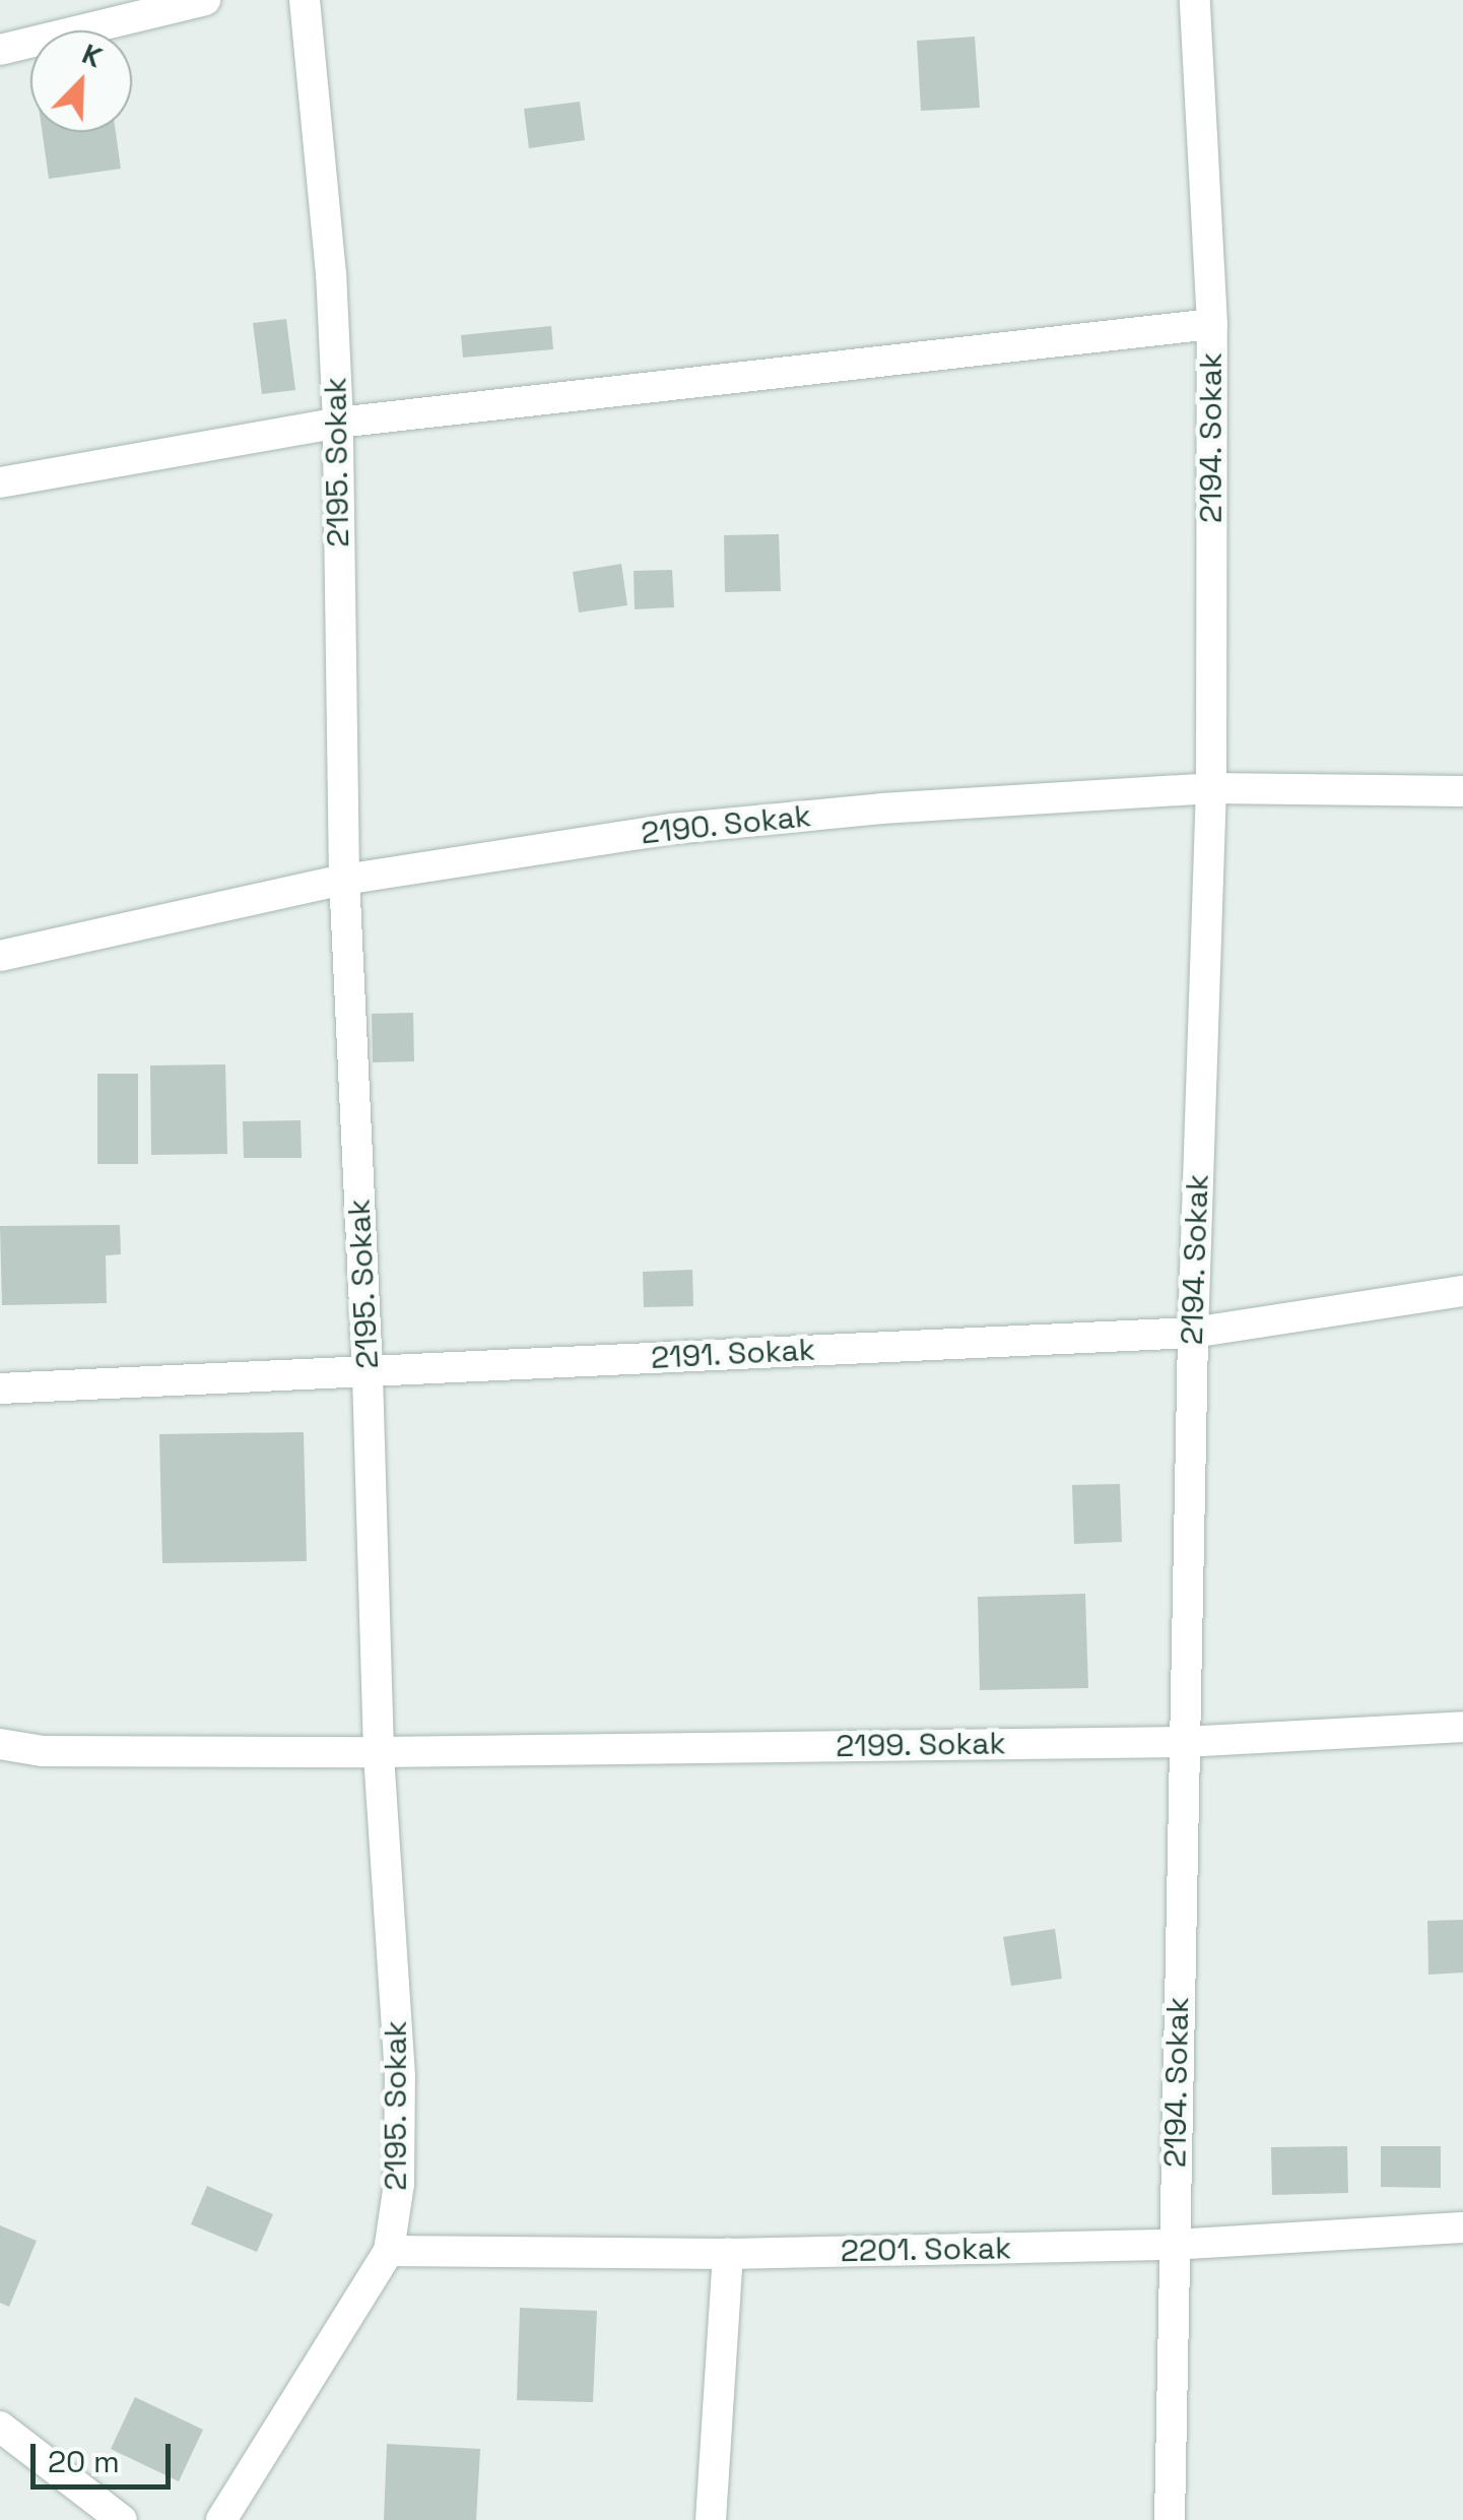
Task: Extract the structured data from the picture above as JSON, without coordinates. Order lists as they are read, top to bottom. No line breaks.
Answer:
{"streets":{"street":["2194. Sokak","2195. Sokak","2190. Sokak","2191. Sokak","2199. Sokak","2201. Sokak"]},"crossings":[["2194. Sokak","2190. Sokak"],["2194. Sokak","2191. Sokak"],["2194. Sokak","2199. Sokak"],["2194. Sokak","2201. Sokak"],["2195. Sokak","2190. Sokak"],["2195. Sokak","2191. Sokak"],["2195. Sokak","2199. Sokak"],["2195. Sokak","2201. Sokak"]],"scale_bar":"20 m","north":"top right"}
